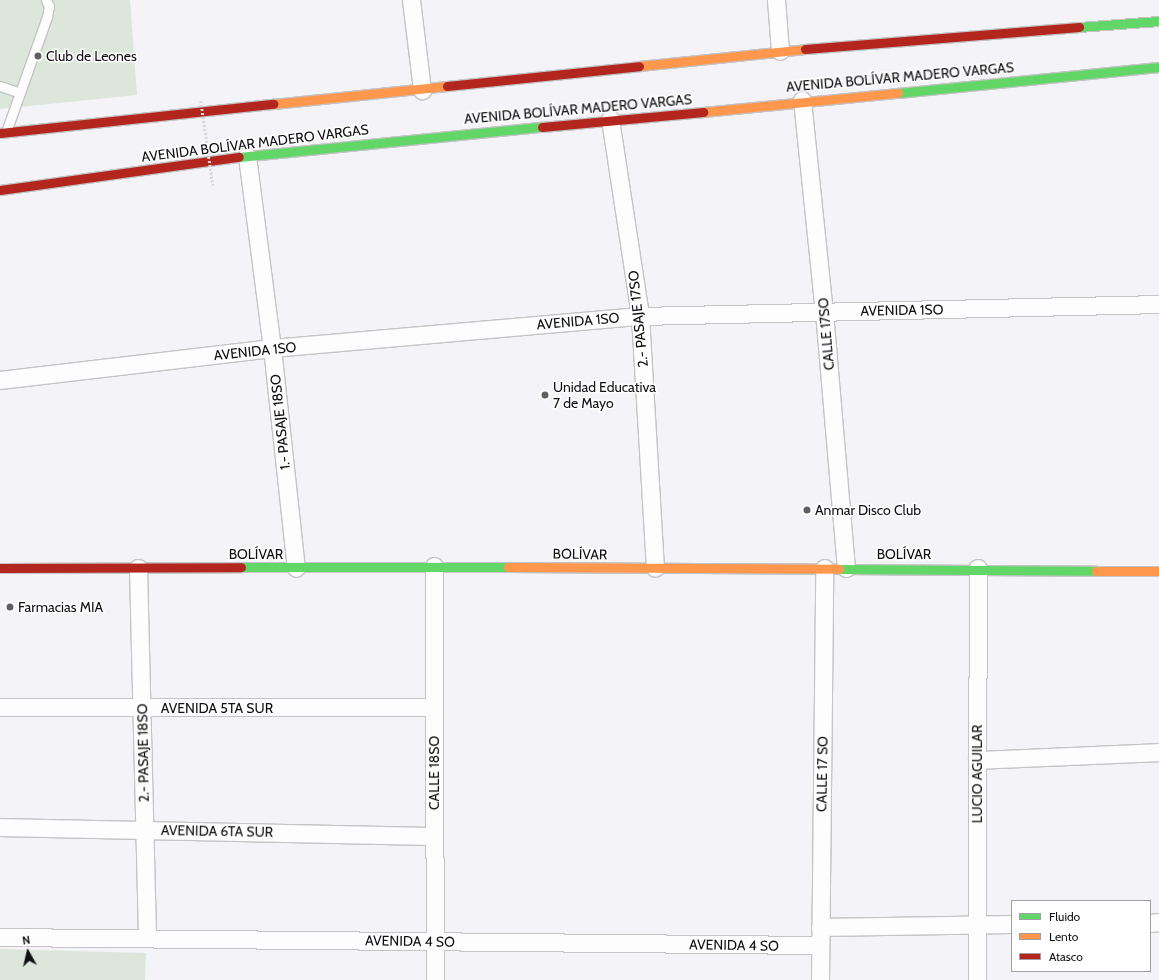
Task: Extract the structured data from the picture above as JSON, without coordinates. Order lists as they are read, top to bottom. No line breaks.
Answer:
{"streets":{"main road":["AVENIDA BOLÍVAR MADERO VARGAS","BOLÍVAR"],"street":["AVENIDA 1SO","2.- PASAJE 17SO","CALLE 17SO","1.- PASAJE 18SO","AVENIDA 5TA SUR","2.- PASAJE 18SO","CALLE 18SO","CALLE 17 SO","LUCIO AGUILAR","AVENIDA 6TA SUR","AVENIDA 4 SO"]},"crossings":[["AVENIDA BOLÍVAR MADERO VARGAS","2.- PASAJE 17SO"],["AVENIDA BOLÍVAR MADERO VARGAS","CALLE 17SO"],["AVENIDA BOLÍVAR MADERO VARGAS","1.- PASAJE 18SO"],["AVENIDA 1SO","2.- PASAJE 17SO"],["AVENIDA 1SO","CALLE 17SO"],["AVENIDA 1SO","1.- PASAJE 18SO"],["2.- PASAJE 17SO","BOLÍVAR"],["CALLE 17SO","BOLÍVAR"],["1.- PASAJE 18SO","BOLÍVAR"],["BOLÍVAR","2.- PASAJE 18SO"],["BOLÍVAR","CALLE 18SO"],["BOLÍVAR","CALLE 17 SO"],["BOLÍVAR","LUCIO AGUILAR"],["AVENIDA 5TA SUR","2.- PASAJE 18SO"],["AVENIDA 5TA SUR","CALLE 18SO"],["2.- PASAJE 18SO","AVENIDA 6TA SUR"],["2.- PASAJE 18SO","AVENIDA 4 SO"],["CALLE 18SO","AVENIDA 6TA SUR"],["CALLE 18SO","AVENIDA 4 SO"],["CALLE 17 SO","AVENIDA 4 SO"]],"places":["Club de Leones","Unidad Educativa 7 de Mayo","Anmar Disco Club","Farmacias MIA"],"legend":["Fluido","Lento","Atasco"],"north":"top"}
